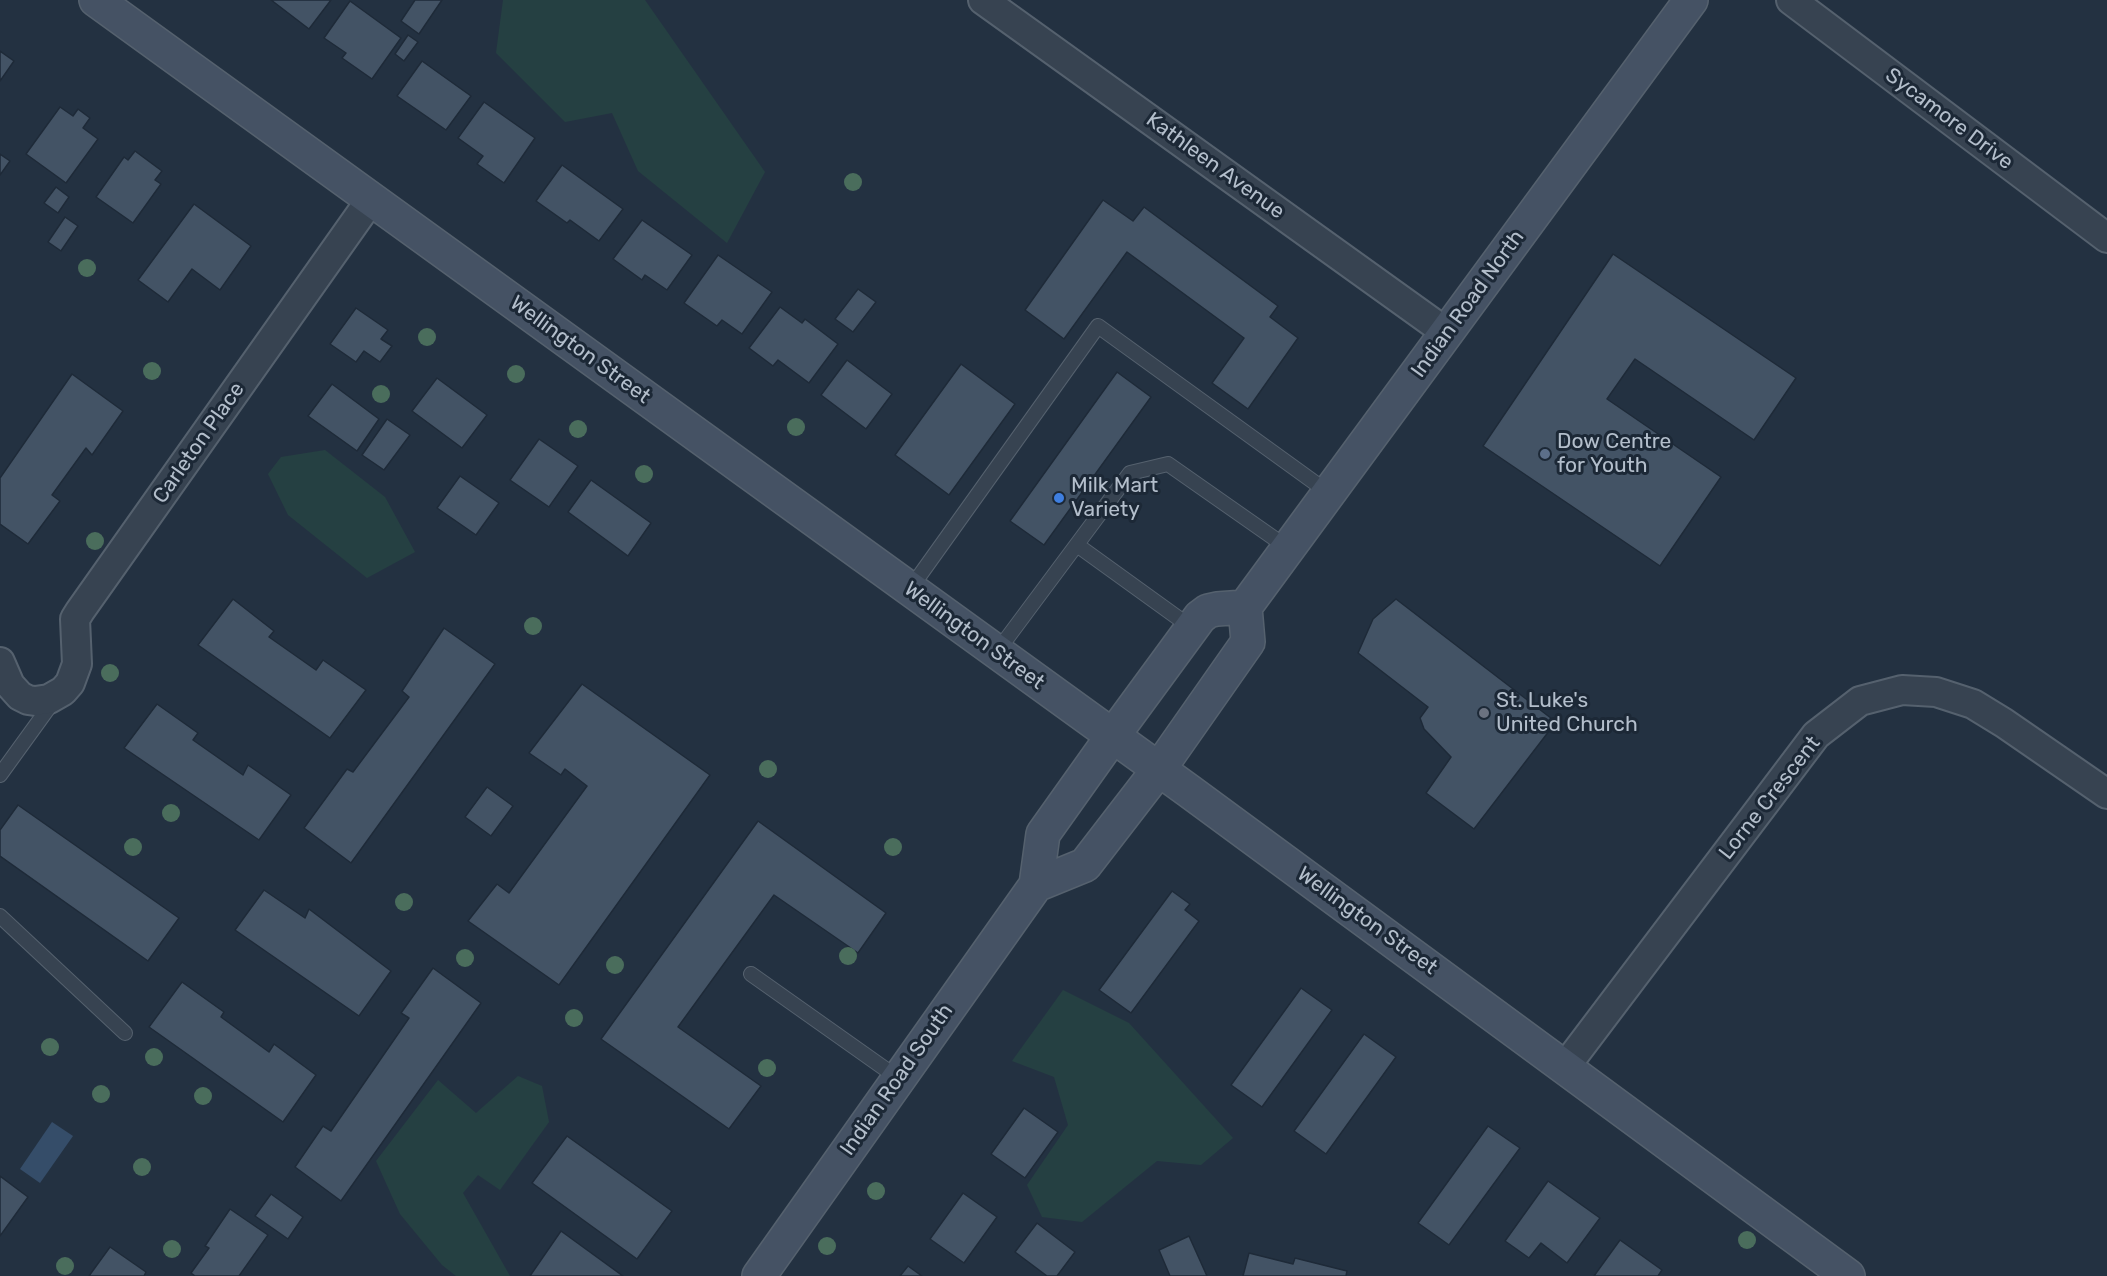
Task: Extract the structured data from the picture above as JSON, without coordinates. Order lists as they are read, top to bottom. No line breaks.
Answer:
{"streets":{"main road":["Indian Road North","Wellington Street","Indian Road South"],"street":["Sycamore Drive","Kathleen Avenue","Carleton Place","Lorne Crescent"]},"crossings":[["Kathleen Avenue","Indian Road North"],["Wellington Street","Carleton Place"],["Wellington Street","Lorne Crescent"],["Wellington Street","Indian Road South"]],"places":["Dow Centre for Youth","Milk Mart Variety","St. Luke's United Church"]}
